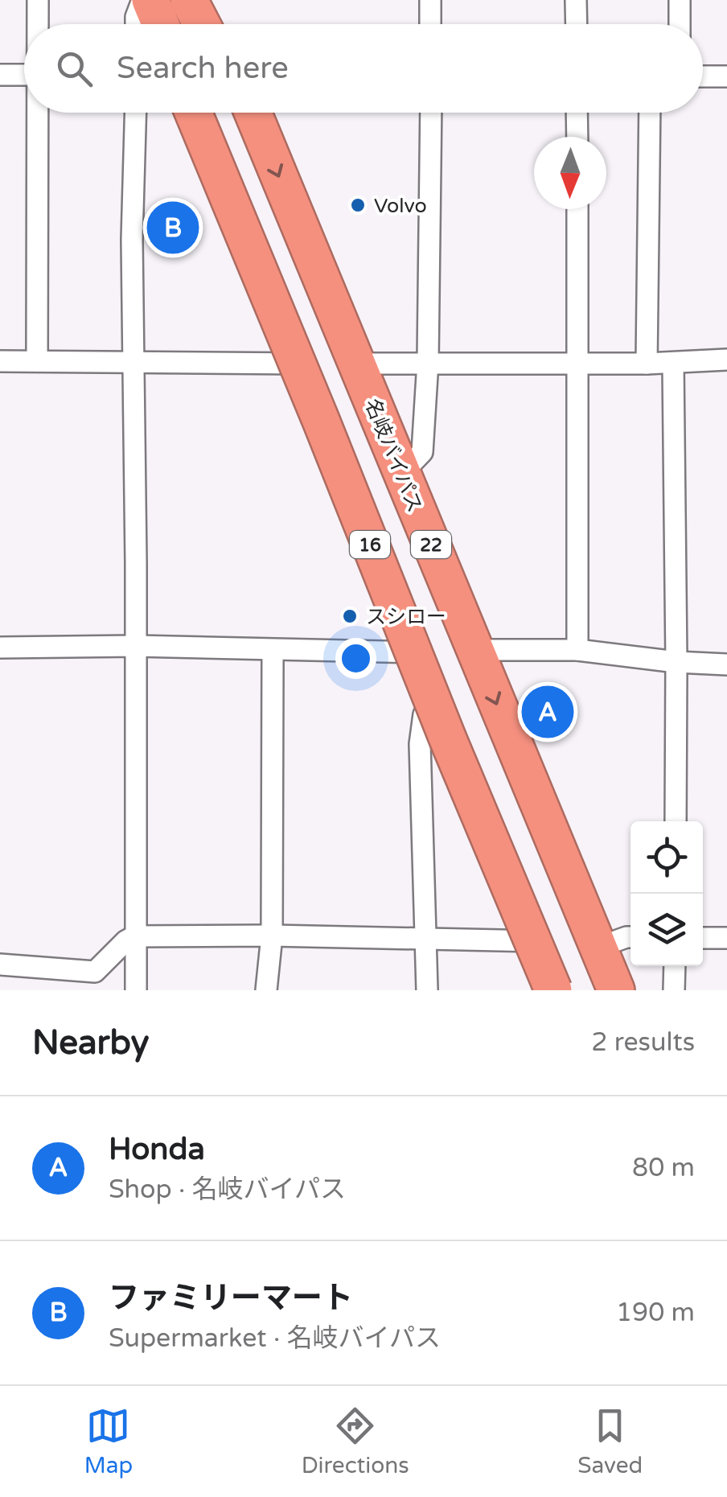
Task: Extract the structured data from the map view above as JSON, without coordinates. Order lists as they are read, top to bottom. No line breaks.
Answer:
{"streets":{"highway":["名岐バイパス","16","22"]},"crossings":[["16","22"]],"places":["Volvo","スシロー"],"north":"bottom","page":{"search":"Search here","pins":["B","A"],"heading":["Nearby","2 results"],"list":[{"mark":"A","name":"Honda","note":"Shop · 名岐バイパス","value":"80 m"},{"mark":"B","name":"ファミリーマート","note":"Supermarket · 名岐バイパス","value":"190 m"}],"nav":["Map","Directions","Saved"]}}
